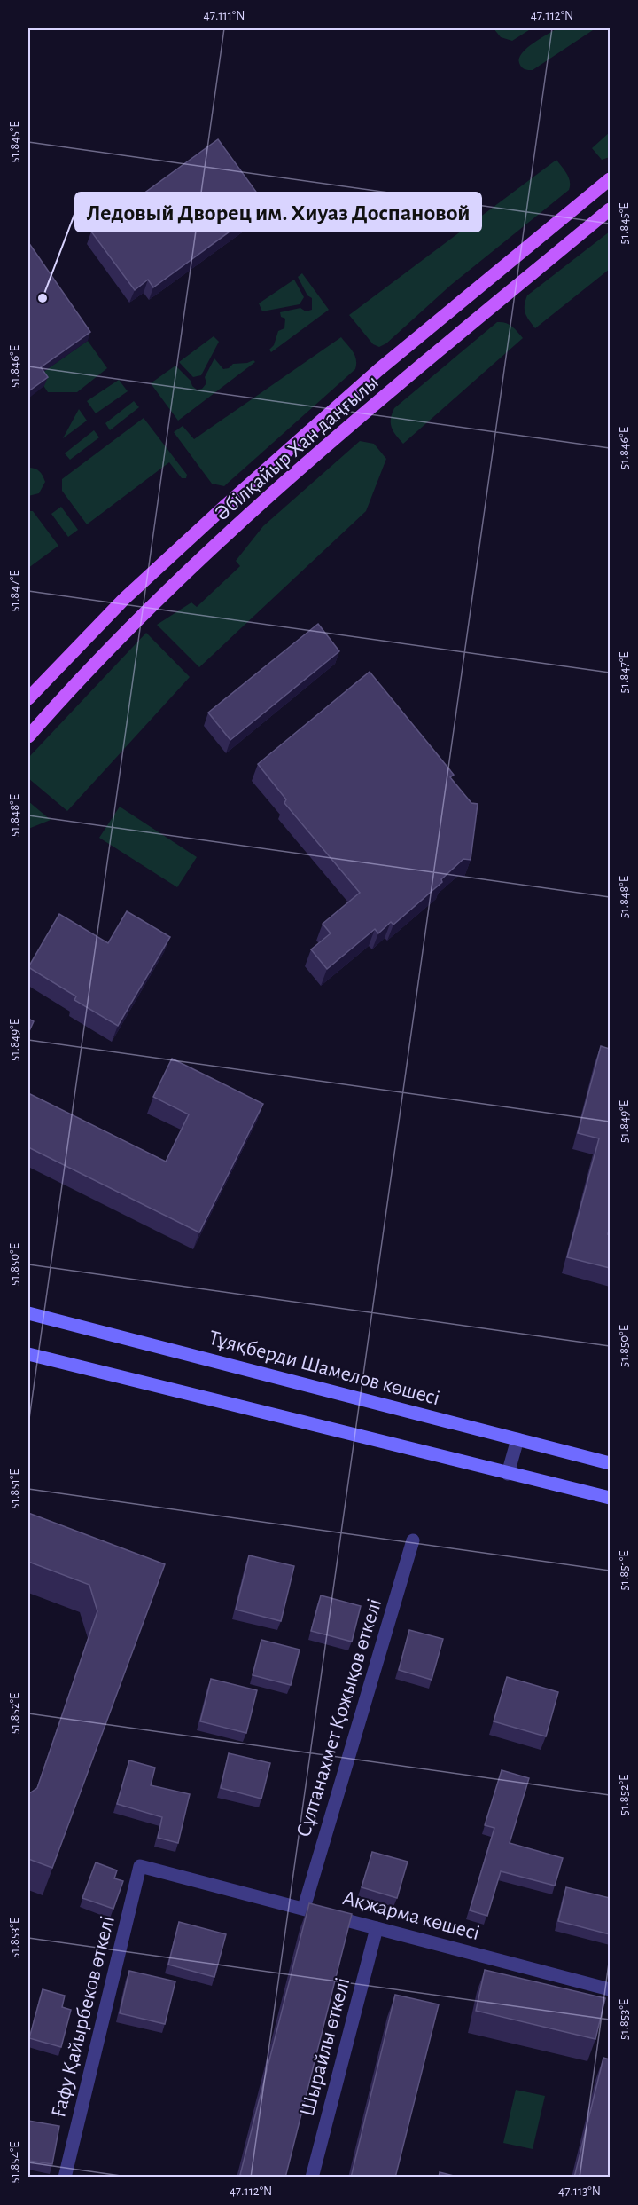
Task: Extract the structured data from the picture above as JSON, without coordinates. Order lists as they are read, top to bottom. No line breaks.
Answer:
{"streets":{"main road":["Әбілқайыр Хан даңғылы"],"street":["Тұяқберди Шамелов көшесі","Сұлтанахмет Қожықов өткелі","Ақжарма көшесі","Ғафу Қайырбеков өткелі","Шырайлы өткелі"]},"crossings":[["Сұлтанахмет Қожықов өткелі","Ақжарма көшесі"],["Ақжарма көшесі","Ғафу Қайырбеков өткелі"],["Ақжарма көшесі","Шырайлы өткелі"]],"places":["Ледовый Дворец им. Хиуаз Доспановой"],"coordinates":["47.111°N","47.112°N","51.845°E","51.846°E","51.847°E","51.848°E","51.849°E","51.850°E","51.851°E","51.852°E","51.853°E","51.854°E","47.113°N"]}
